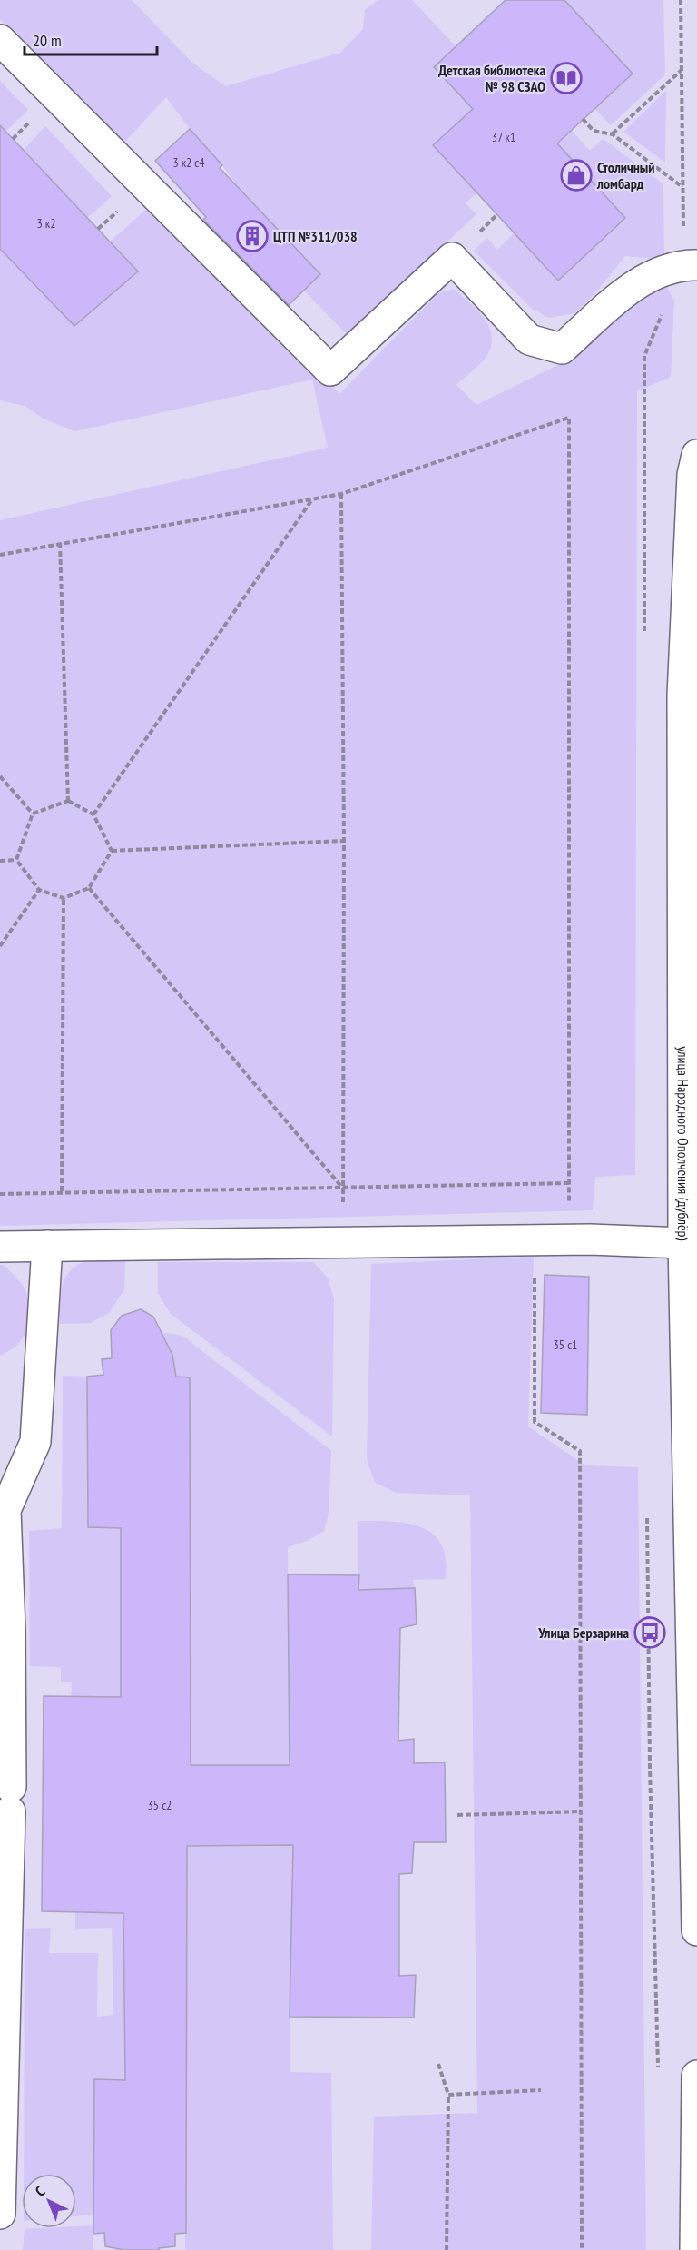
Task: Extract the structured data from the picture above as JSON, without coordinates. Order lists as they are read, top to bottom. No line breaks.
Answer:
{"streets":{"street":["улица Народного Ополчения (дублёр)"]},"places":{"library":["Детская библиотека № 98 СЗАО"],"shop":["Столичный ломбард"],"building":["ЦТП №311/038"],"bus stop":["Улица Берзарина"]},"house_numbers":["37 к1","3 к2 с4","3 к2","35 с1","35 с2"],"scale_bar":"20 m","north":"top left"}
